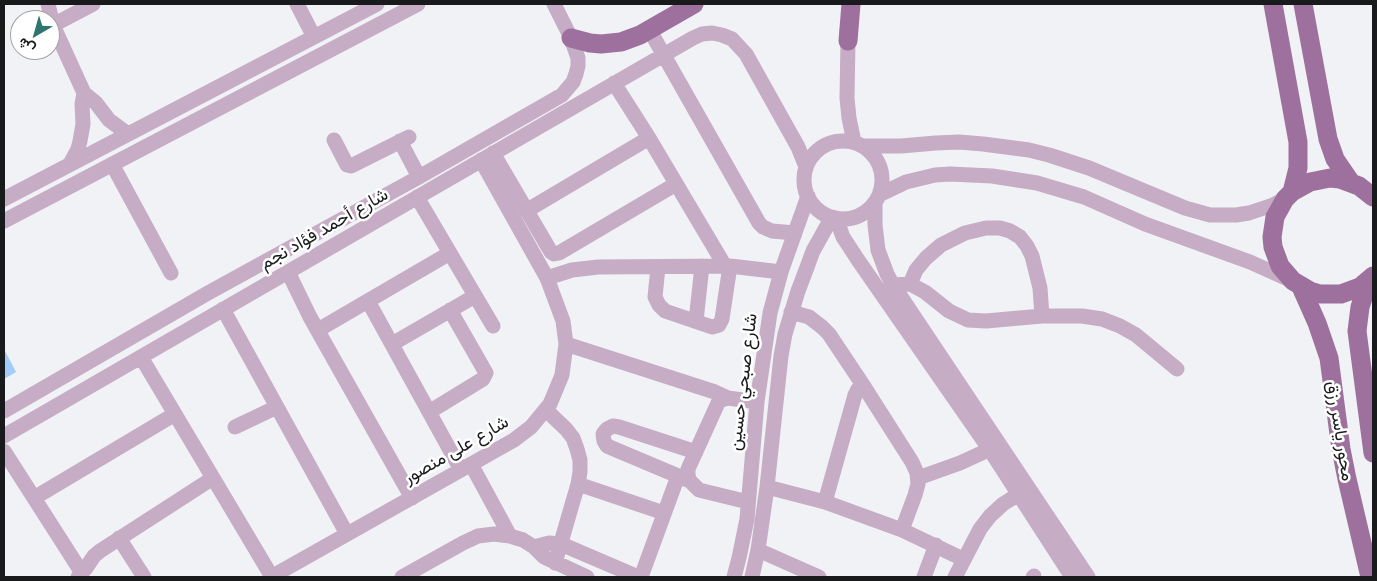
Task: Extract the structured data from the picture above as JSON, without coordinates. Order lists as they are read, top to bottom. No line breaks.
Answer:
{"streets":{"main road":["محور ياسر رزق"],"street":["شارع أحمد فؤاد نجم","شارع صبحي حسين","شارع على منصور"]},"crossings":[["شارع أحمد فؤاد نجم","شارع صبحي حسين"],["شارع أحمد فؤاد نجم","شارع على منصور"]],"north":"bottom left"}
